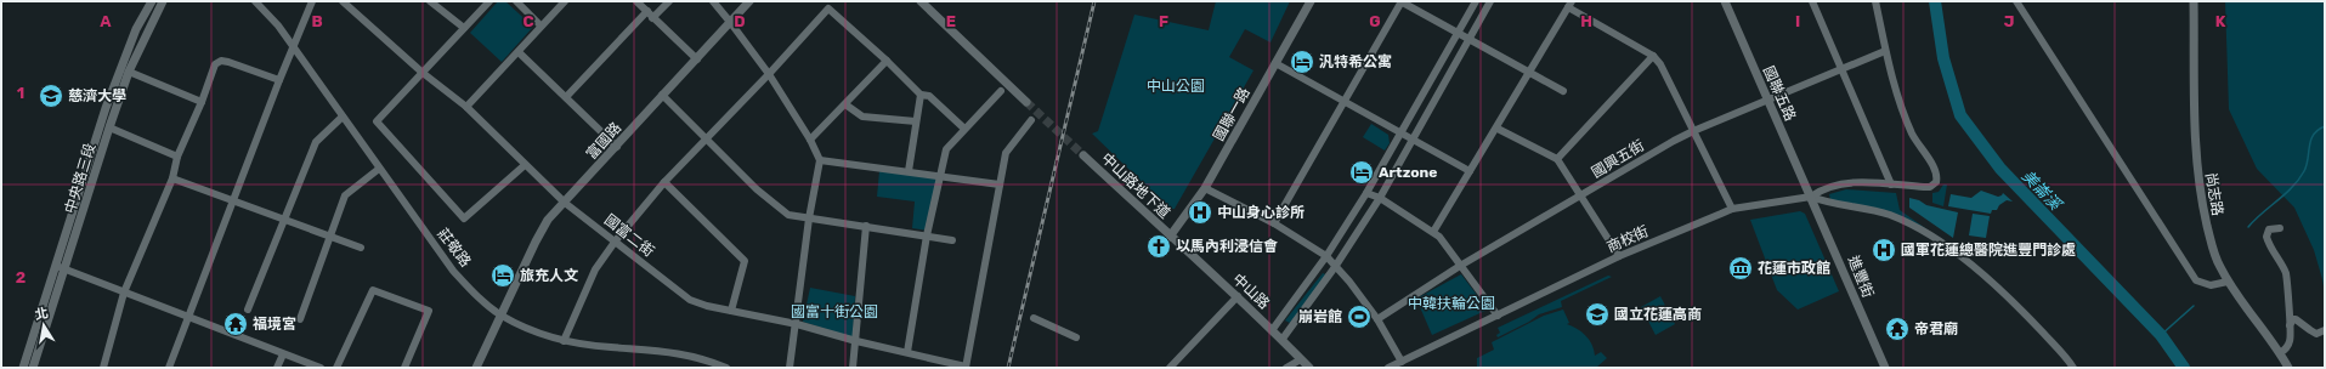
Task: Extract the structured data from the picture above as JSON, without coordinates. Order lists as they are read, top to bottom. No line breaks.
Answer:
{"streets":{"street":["國聯五路","國聯一路","富國路","國興五街","中央路三段","中山路地下道","尚志路","國富二街","商校街","莊敬路","進豐街","中山路"]},"crossings":[["國聯五路","國興五街"],["國聯五路","商校街"],["國聯五路","進豐街"],["國聯一路","中山路地下道"],["國聯一路","中山路"],["富國路","國富二街"],["富國路","莊敬路"],["國興五街","商校街"],["中山路地下道","中山路"],["商校街","進豐街"]],"water":["美崙溪"],"parks":["中山公園","中韓扶輪公園","國富十街公園"],"places":{"hotel":["汎特希公寓","Artzone","旅充人文"],"school or university":["慈濟大學","國立花蓮高商"],"hospital":["中山身心診所","國軍花蓮總醫院進豐門診處"],"church":["以馬內利浸信會"],"museum":["花蓮市政館"],"sports":["崩岩館"],"temple":["福境宮","帝君廟"]},"north":"top","grid":{"columns":["A","B","C","D","E","F","G","H","I","J","K"],"rows":["1","2"]}}
